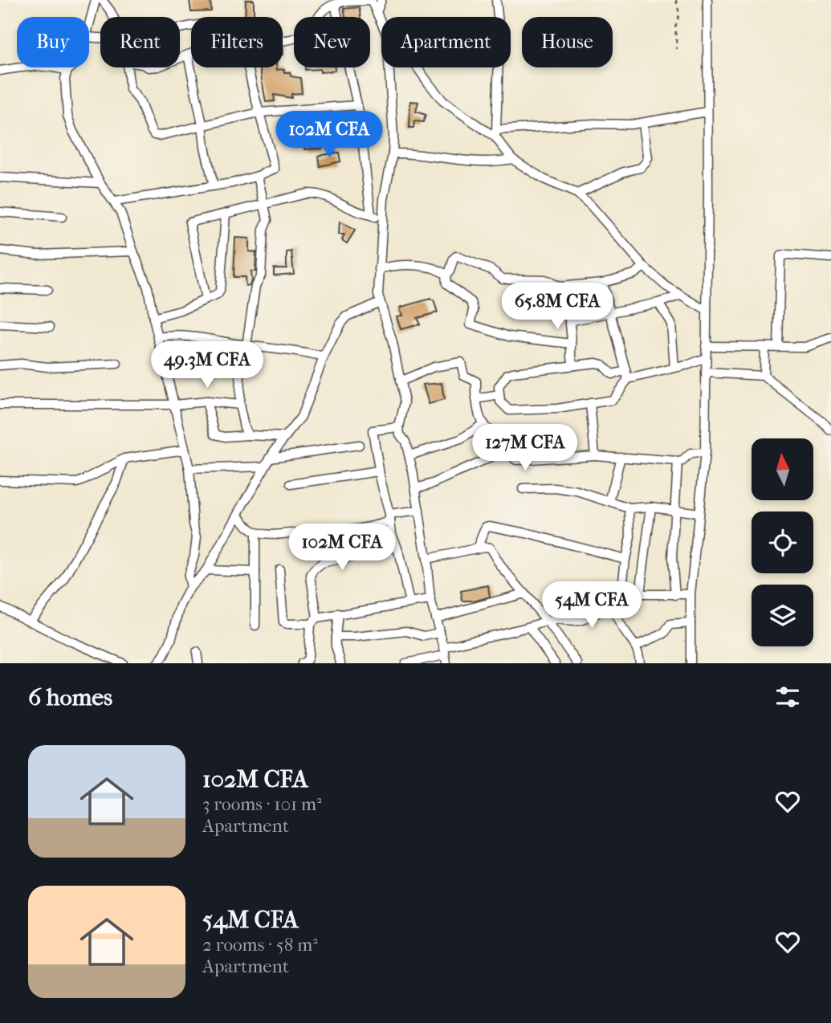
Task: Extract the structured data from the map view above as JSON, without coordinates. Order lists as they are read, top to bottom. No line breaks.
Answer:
{"north":"top","page":{"chip":["Buy","Rent","Filters","New","Apartment","House"],"price":["102M CFA","65.8M CFA","49.3M CFA","127M CFA","102M CFA","54M CFA"],"heading":"6 homes","list":[{"name":"102M CFA","note":"3 rooms · 101 m² · Apartment"},{"name":"54M CFA","note":"2 rooms · 58 m² · Apartment"}]}}
